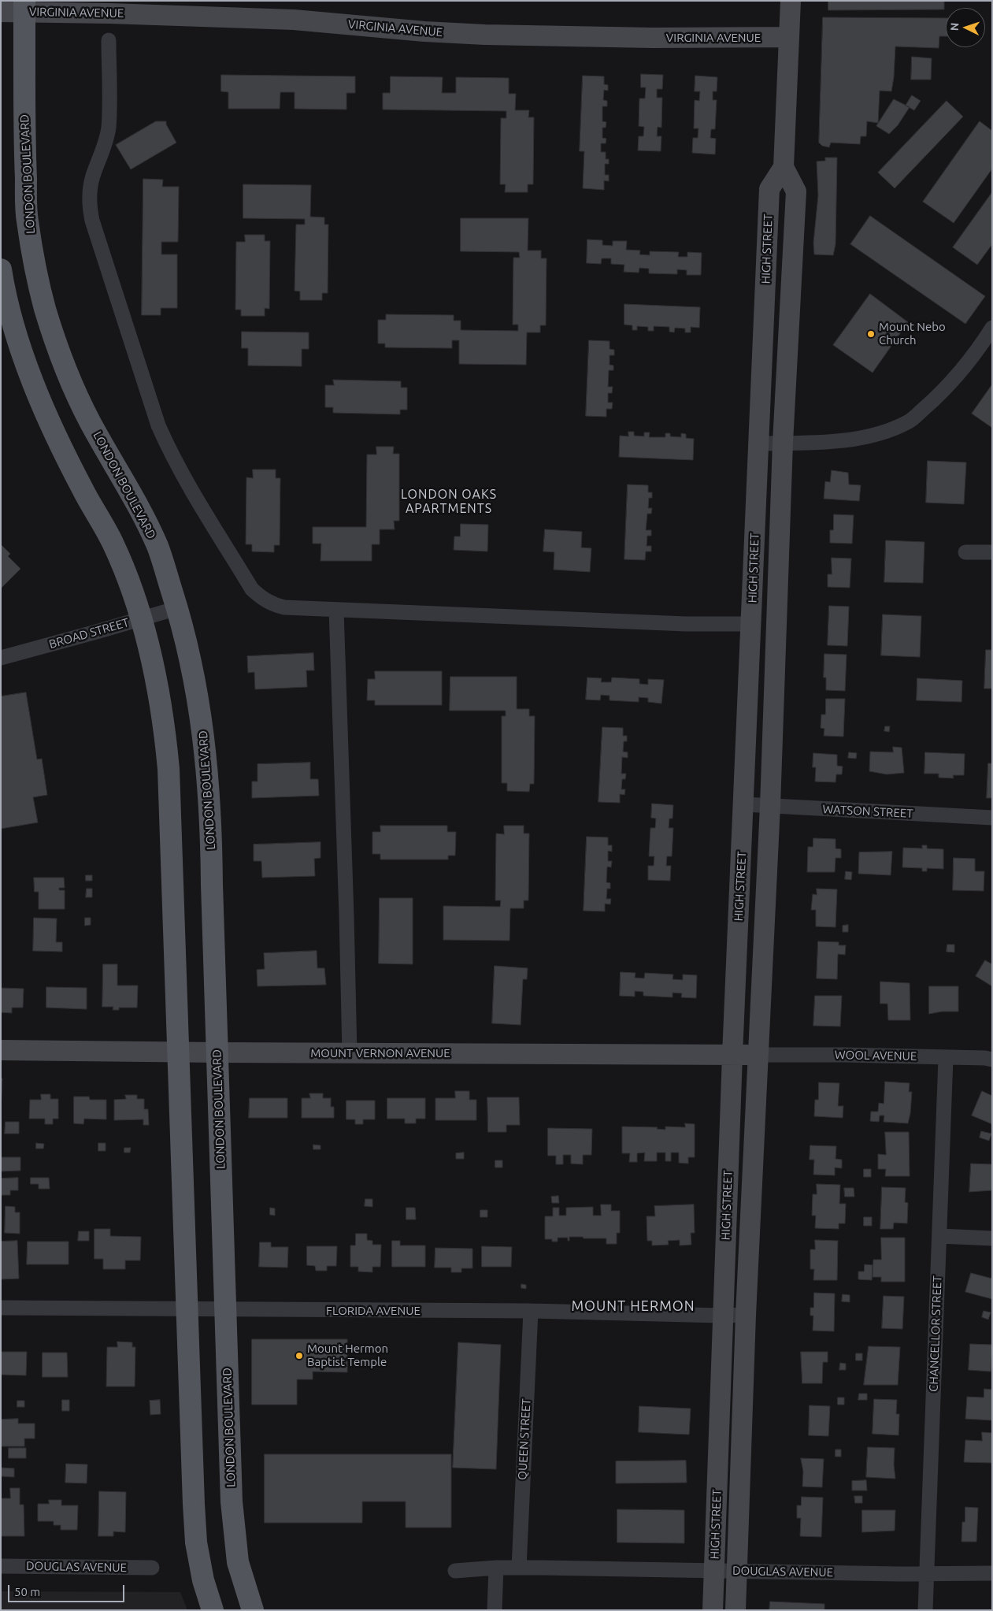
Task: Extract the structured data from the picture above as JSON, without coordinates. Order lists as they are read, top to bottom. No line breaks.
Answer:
{"streets":{"main road":["VIRGINIA AVENUE","LONDON BOULEVARD","HIGH STREET","MOUNT VERNON AVENUE"],"street":["BROAD STREET","WATSON STREET","WOOL AVENUE","FLORIDA AVENUE","CHANCELLOR STREET","QUEEN STREET","DOUGLAS AVENUE"]},"crossings":[["VIRGINIA AVENUE","HIGH STREET"],["LONDON BOULEVARD","BROAD STREET"],["LONDON BOULEVARD","MOUNT VERNON AVENUE"],["LONDON BOULEVARD","FLORIDA AVENUE"],["HIGH STREET","WATSON STREET"],["HIGH STREET","MOUNT VERNON AVENUE"],["HIGH STREET","WOOL AVENUE"],["HIGH STREET","FLORIDA AVENUE"],["HIGH STREET","DOUGLAS AVENUE"],["MOUNT VERNON AVENUE","WOOL AVENUE"],["WOOL AVENUE","CHANCELLOR STREET"],["FLORIDA AVENUE","QUEEN STREET"],["CHANCELLOR STREET","DOUGLAS AVENUE"],["QUEEN STREET","DOUGLAS AVENUE"]],"districts":["LONDON OAKS APARTMENTS","MOUNT HERMON"],"places":["Mount Nebo Church","Mount Hermon Baptist Temple"],"scale_bar":"50 m","north":"left"}
